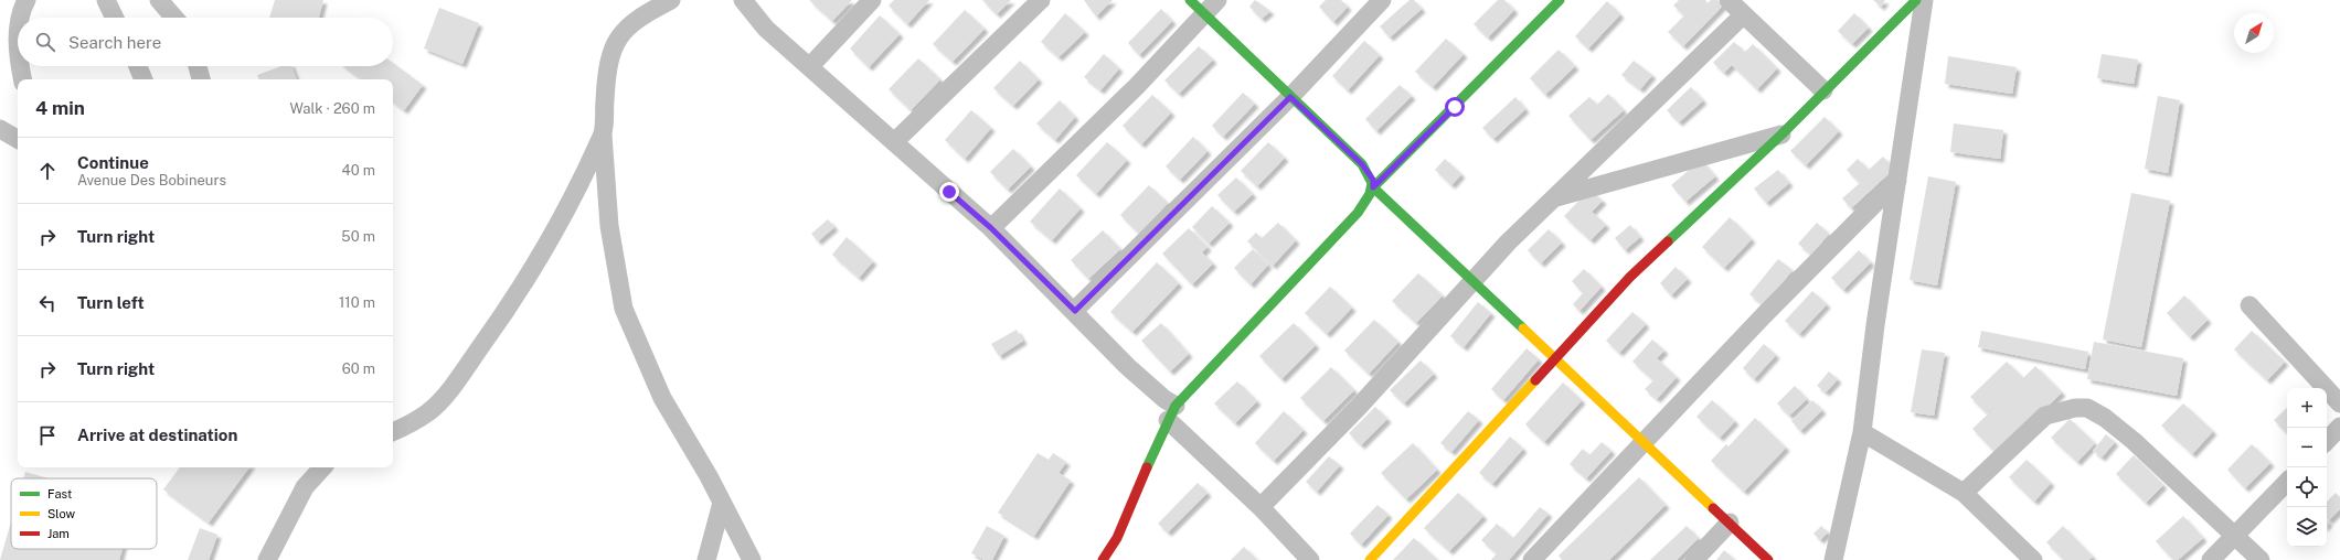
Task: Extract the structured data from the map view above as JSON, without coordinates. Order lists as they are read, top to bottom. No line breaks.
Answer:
{"legend":["Fast","Slow","Jam"],"north":"top right","page":{"search":"Search here","heading":["4 min","Walk · 260 m"],"list":[["Continue","Avenue Des Bobineurs","40 m"],["Turn right","50 m"],["Turn left","110 m"],["Turn right","60 m"],"Arrive at destination"],"map_buttons":["+","−"]}}
